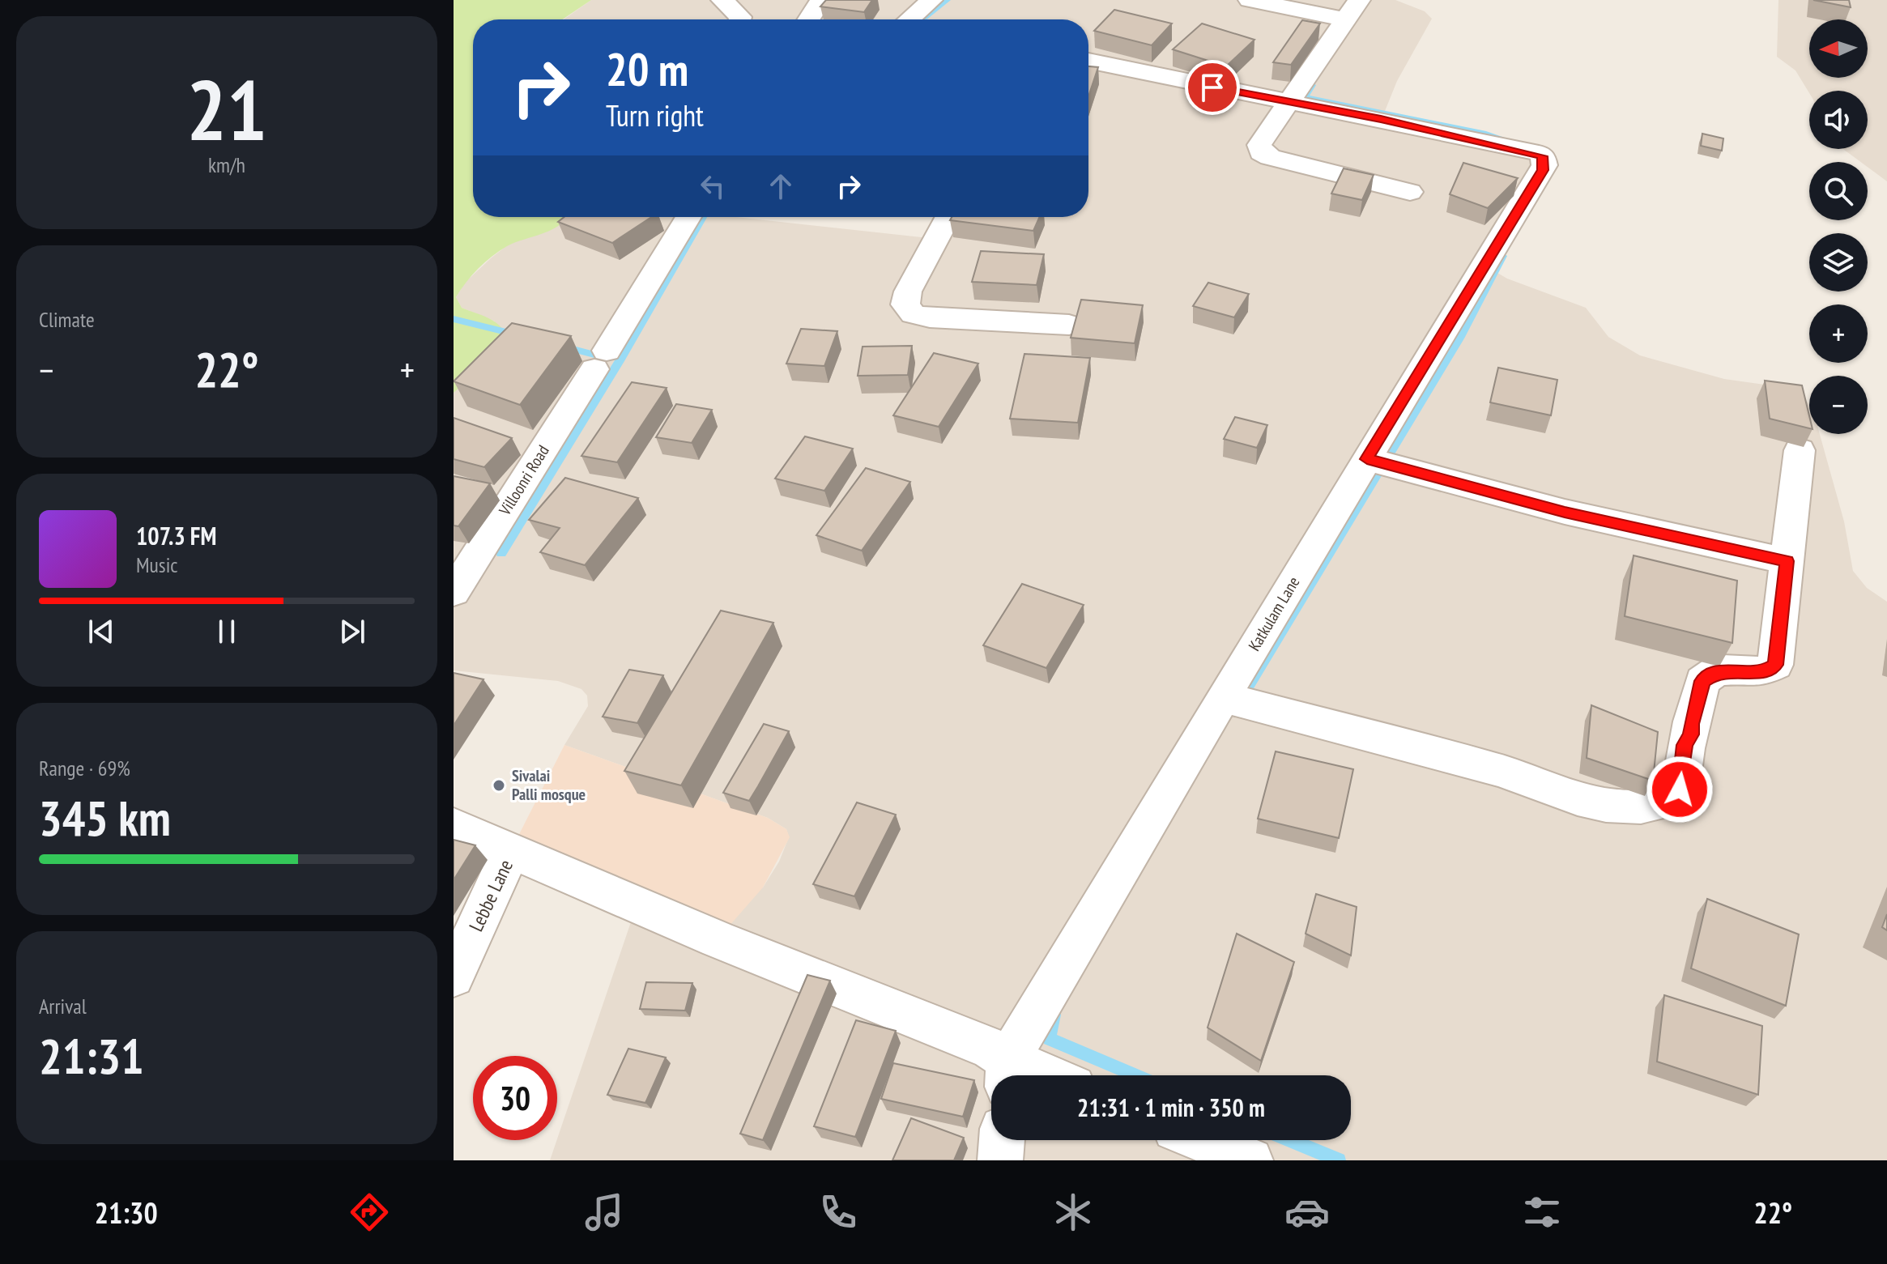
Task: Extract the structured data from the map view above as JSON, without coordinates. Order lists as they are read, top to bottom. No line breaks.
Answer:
{"streets":{"street":["Villoonri Road","Katkulam Lane","Lebbe Lane"]},"places":["Sivalai Palli mosque"],"north":"left","page":{"tile":[["21","km/h"],"Climate",["Range · 69%","345 km"],["Arrival","21:31"]],"map_buttons":["+","−"],"turn":["20 m","Turn right"],"heat":["−","22°","+"],"song":["107.3 FM","Music"],"limit":"30","trip":"21:31 · 1 min · 350 m","tabs":["21:30","22°"]}}
